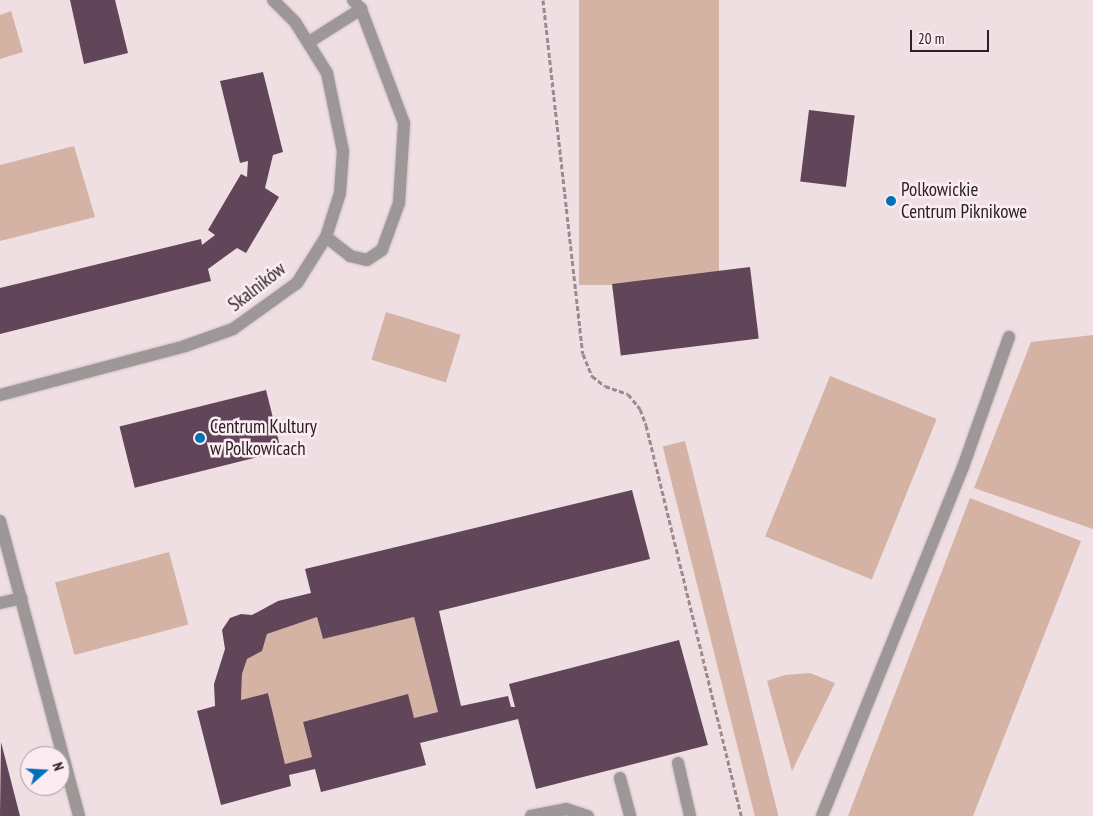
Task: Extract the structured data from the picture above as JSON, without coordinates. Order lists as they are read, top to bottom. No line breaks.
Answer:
{"streets":{"street":["Skalników"]},"places":["Polkowickie Centrum Piknikowe","Centrum Kultury w Polkowicach"],"scale_bar":"20 m","north":"right"}
